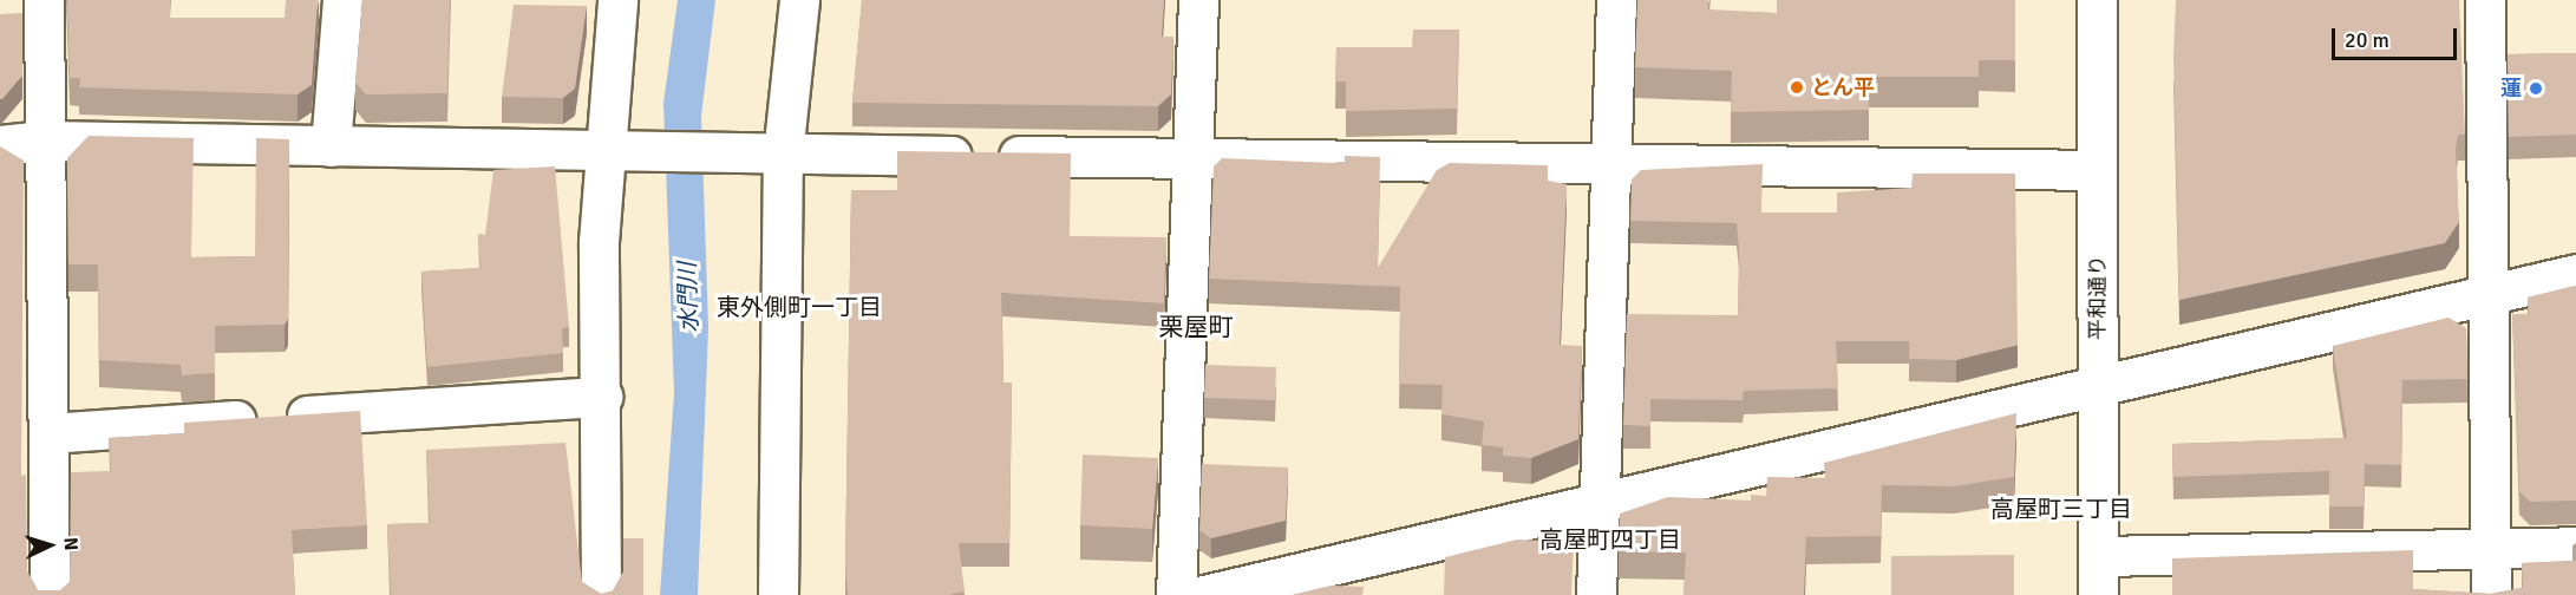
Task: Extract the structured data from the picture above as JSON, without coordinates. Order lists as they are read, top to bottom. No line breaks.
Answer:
{"streets":{"street":["平和通り"]},"districts":["東外側町一丁目","栗屋町","高屋町三丁目","高屋町四丁目"],"water":["水門川"],"places":["とん平","蓮"],"scale_bar":"20 m","north":"right"}
